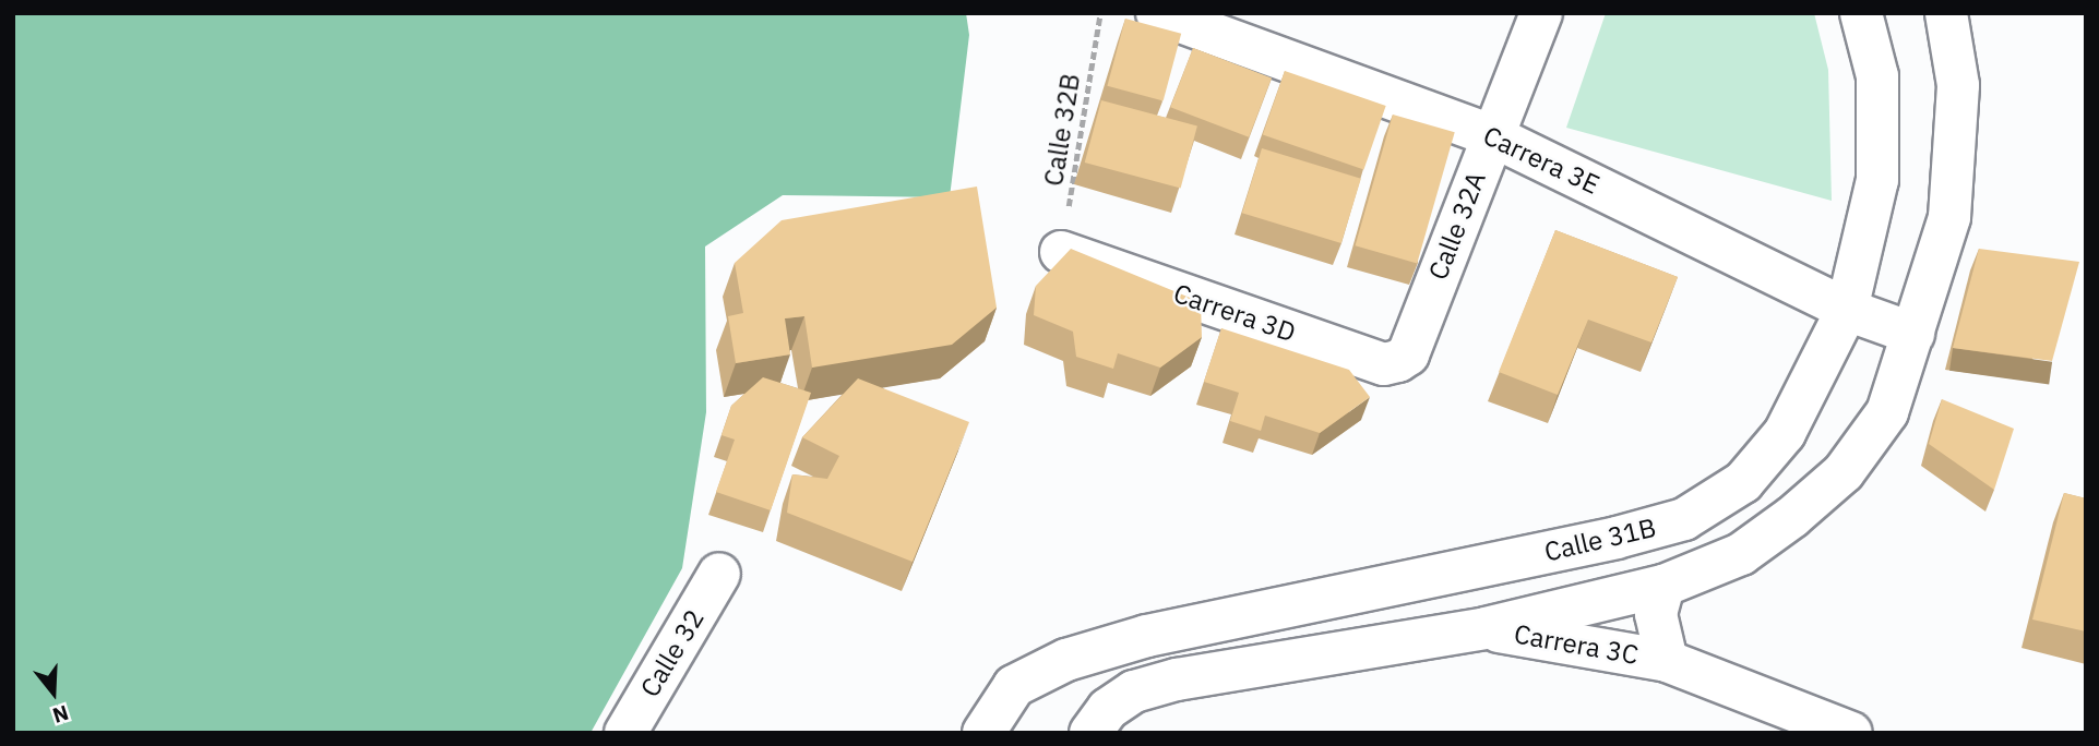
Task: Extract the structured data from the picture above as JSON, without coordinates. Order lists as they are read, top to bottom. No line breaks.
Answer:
{"streets":{"street":["Carrera 3E","Calle 32A","Carrera 3D","Calle 31B","Carrera 3C","Calle 32"],"path":["Calle 32B"]},"crossings":[["Calle 32B","Carrera 3D"],["Carrera 3E","Calle 32A"],["Carrera 3E","Calle 31B"],["Calle 32A","Carrera 3D"]],"north":"bottom"}
